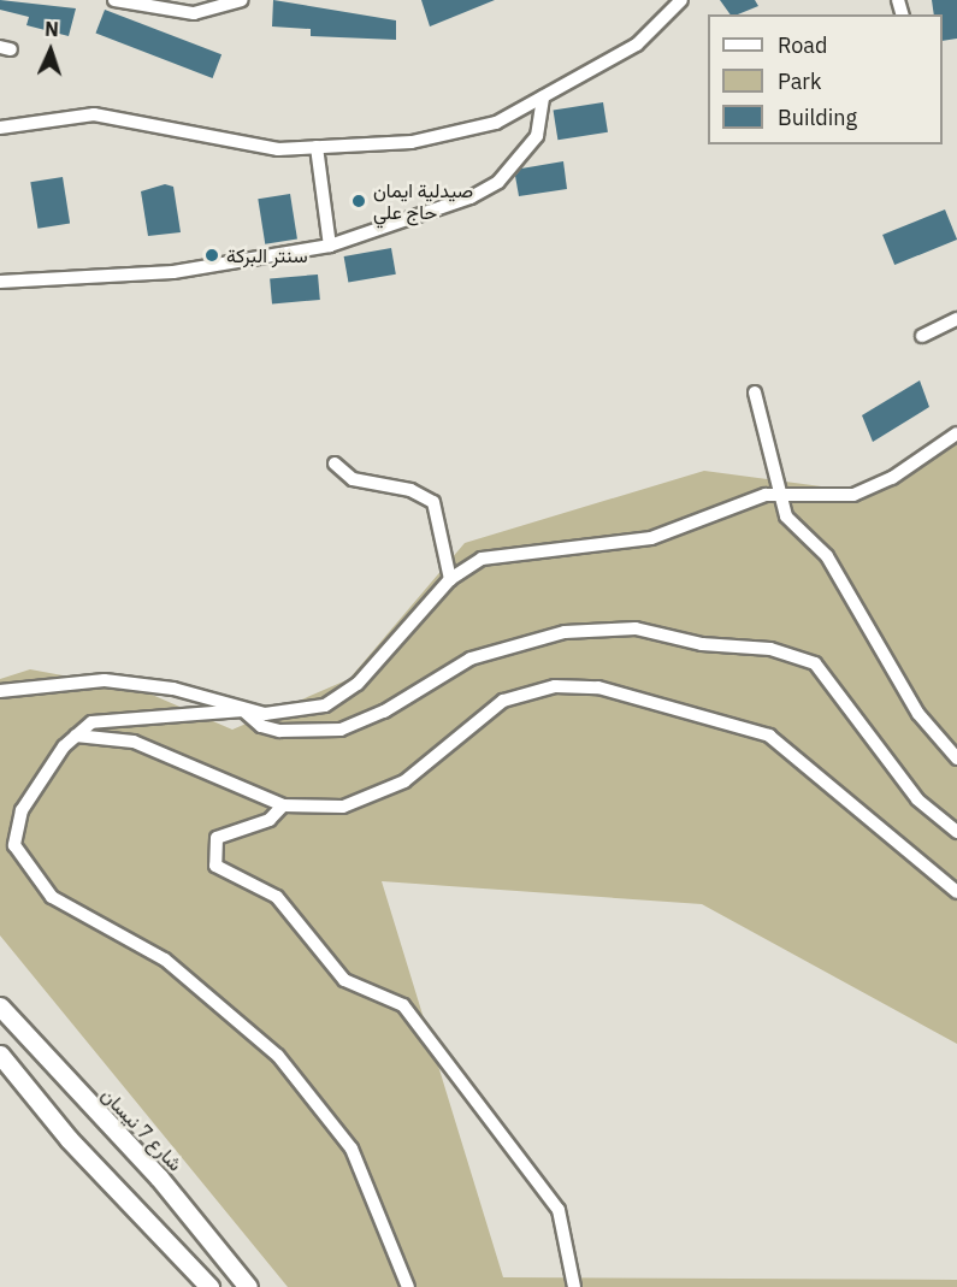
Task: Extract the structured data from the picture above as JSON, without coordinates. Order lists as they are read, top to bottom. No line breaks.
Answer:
{"streets":{"main road":["شارع 7 نيسان"]},"places":["صيدلية ايمان حاج علي","سنتر البركة"],"legend":["Road","Park","Building"],"north":"top"}
